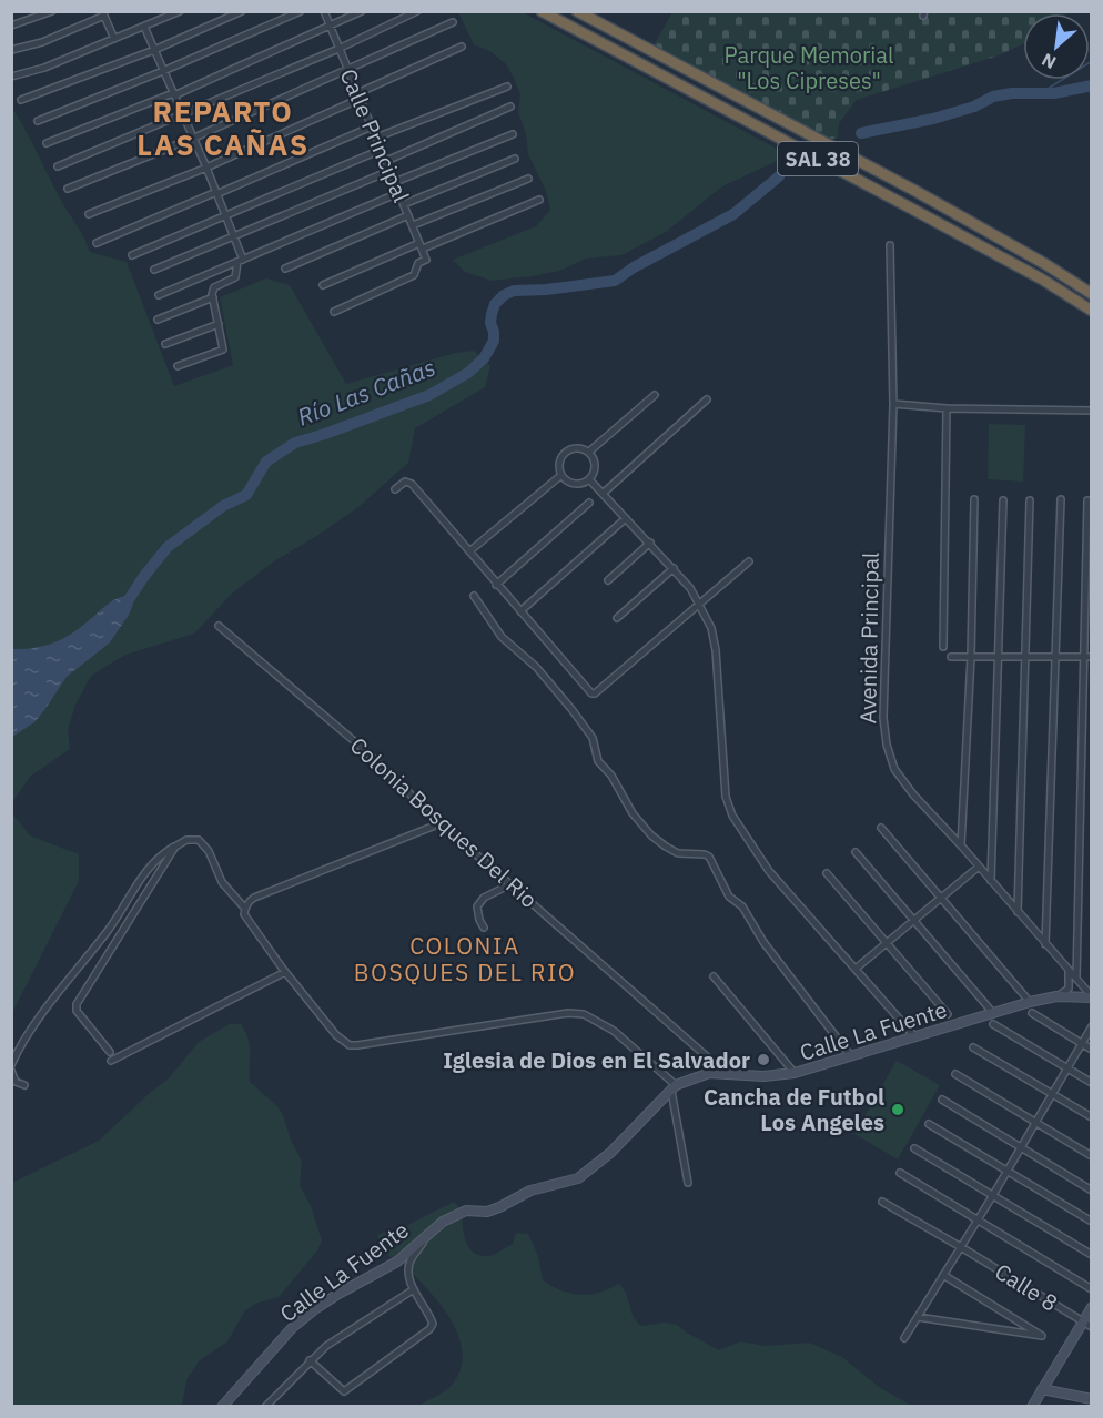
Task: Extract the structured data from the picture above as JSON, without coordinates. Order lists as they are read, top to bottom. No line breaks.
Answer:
{"streets":{"highway":["SAL 38"],"street":["Calle Principal","Avenida Principal","Colonia Bosques Del Rio","Calle La Fuente","Calle 8"]},"crossings":[["Avenida Principal","Calle La Fuente"],["Colonia Bosques Del Rio","Calle La Fuente"]],"districts":["REPARTO LAS CAÑAS","COLONIA BOSQUES DEL RIO"],"water":["Río Las Cañas"],"parks":["Parque Memorial \"Los Cipreses\""],"places":["Iglesia de Dios en El Salvador","Cancha de Futbol Los Angeles"],"north":"bottom left"}
